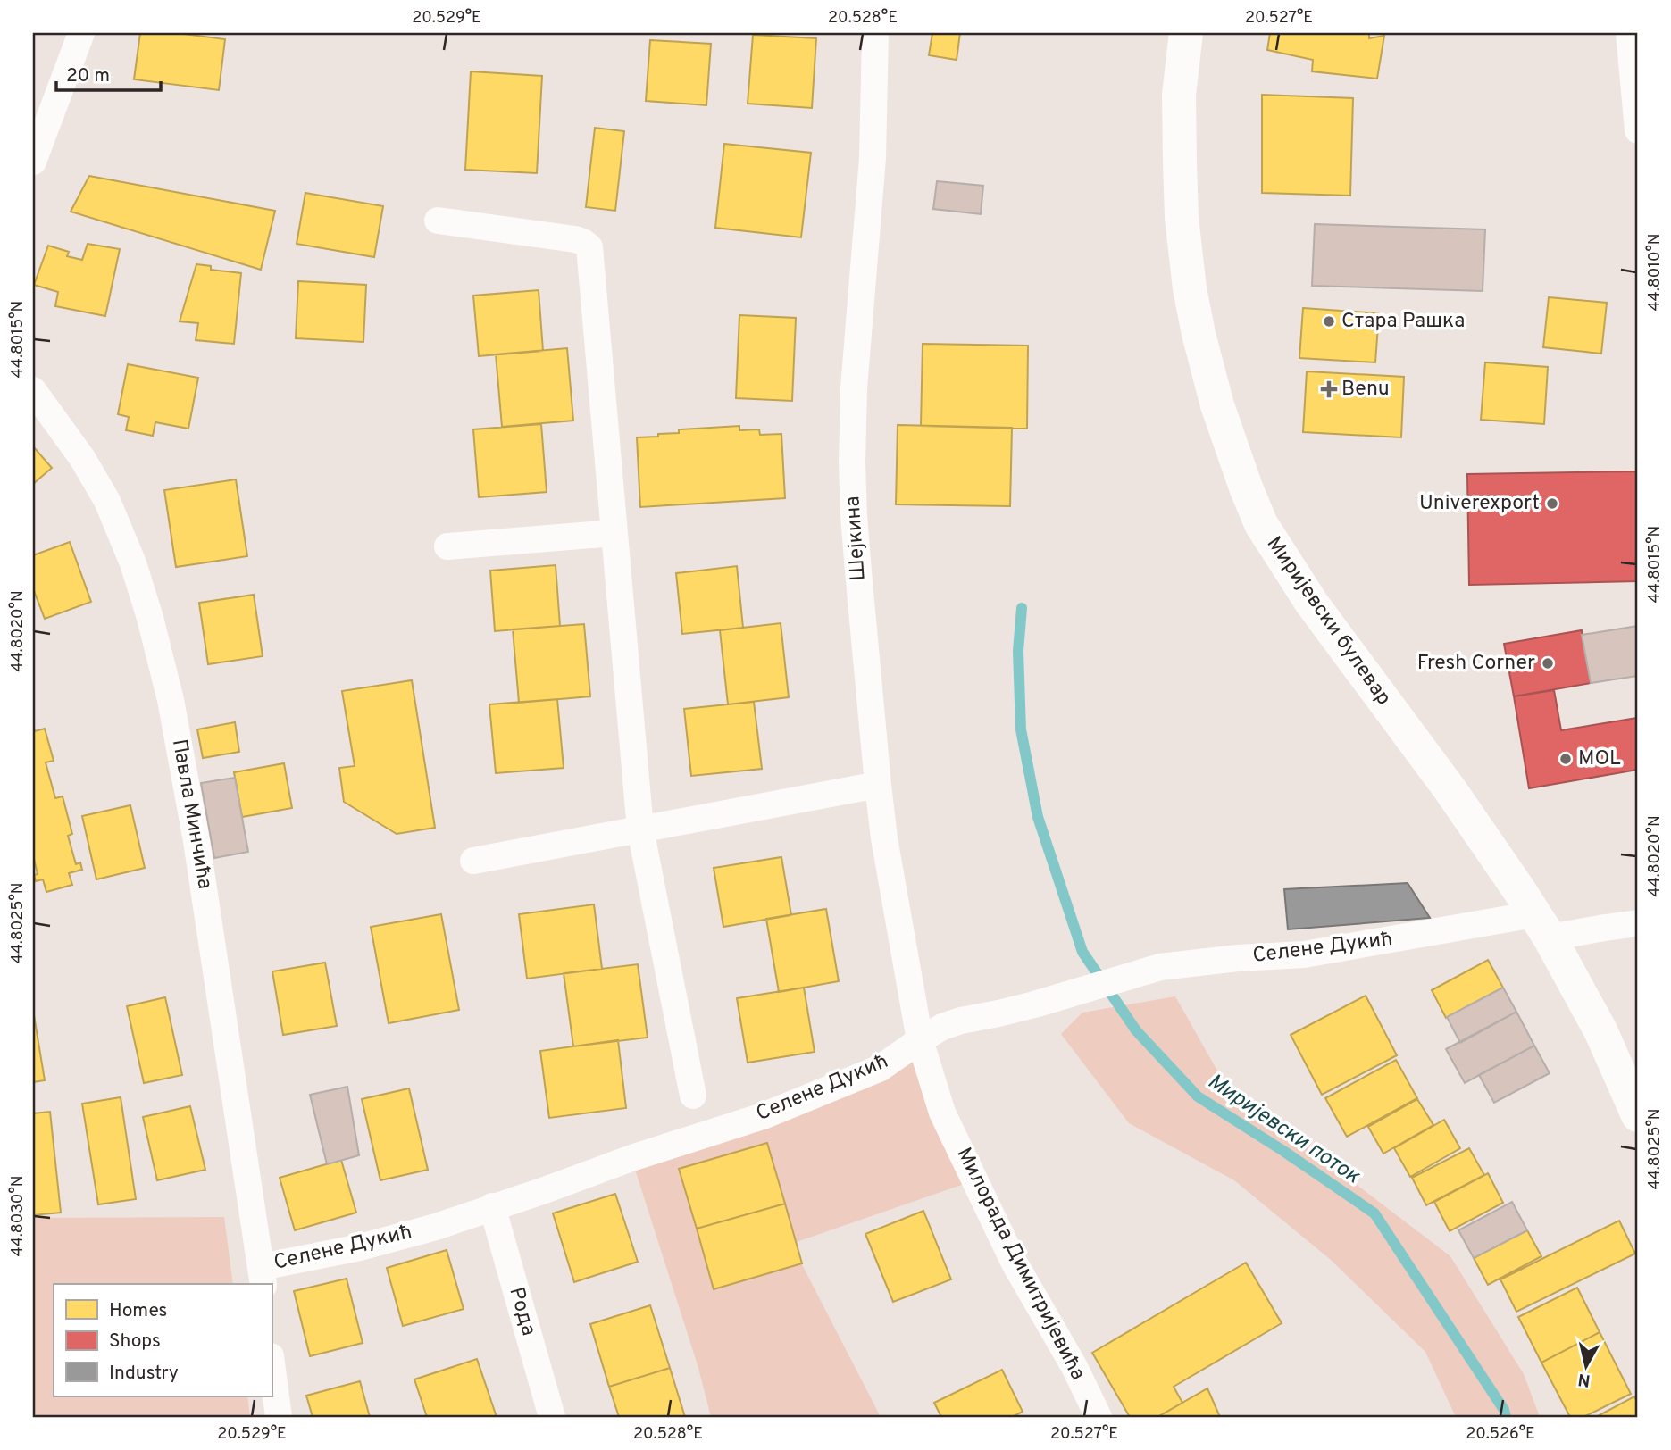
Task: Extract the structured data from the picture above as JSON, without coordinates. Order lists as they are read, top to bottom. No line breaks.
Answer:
{"streets":{"main road":["Миријевски булевар"],"street":["Шејкина","Павла Минчића","Селене Дукић","Милорада Димитријевића","Рода"]},"crossings":[["Шејкина","Селене Дукић"],["Шејкина","Милорада Димитријевића"],["Миријевски булевар","Селене Дукић"],["Павла Минчића","Селене Дукић"],["Селене Дукић","Милорада Димитријевића"],["Селене Дукић","Рода"]],"water":["Миријевски поток"],"places":{"other":["Стара Рашка","Univerexport","Fresh Corner","MOL"],"health":["Benu"]},"legend":["Homes","Shops","Industry"],"scale_bar":"20 m","north":"bottom","coordinates":["20.529°E","20.528°E","20.527°E","44.8010°N","44.8015°N","44.8020°N","44.8025°N","44.8030°N","20.526°E"]}
